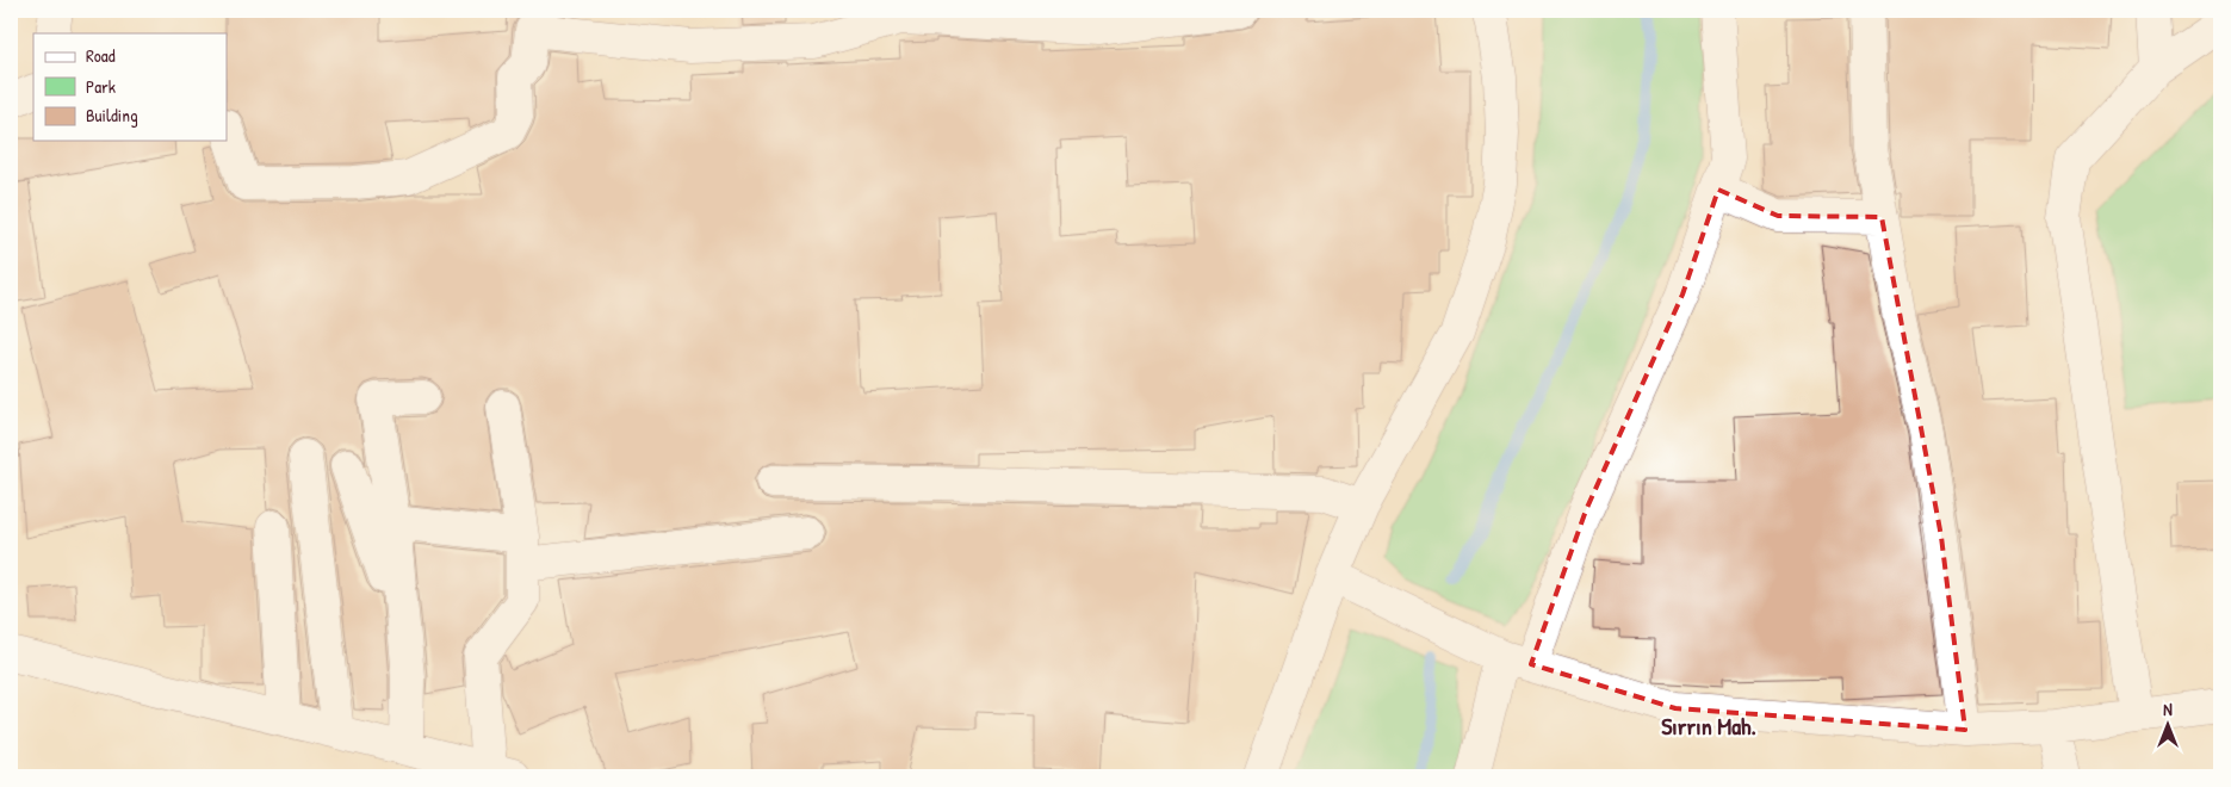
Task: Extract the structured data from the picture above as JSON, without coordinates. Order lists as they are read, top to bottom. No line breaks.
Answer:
{"districts":["Sırrın Mah."],"legend":["Road","Park","Building"],"north":"top"}
